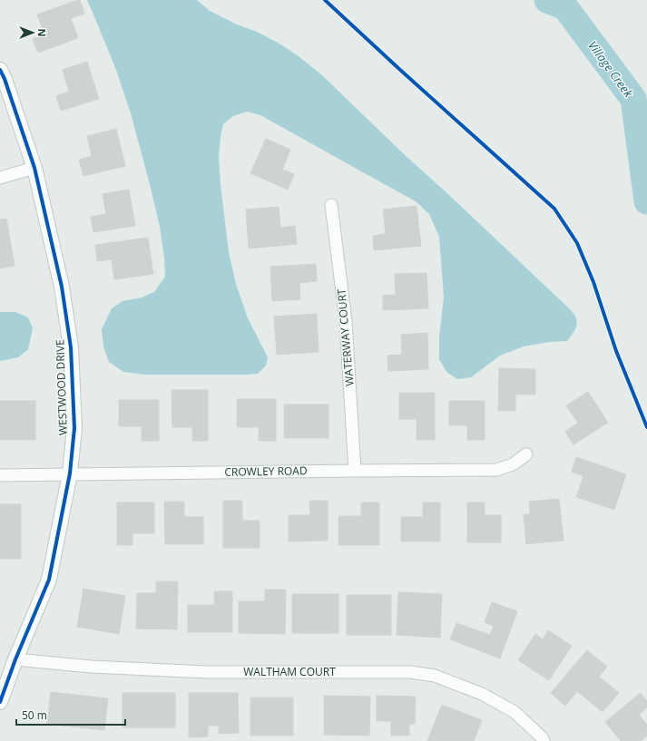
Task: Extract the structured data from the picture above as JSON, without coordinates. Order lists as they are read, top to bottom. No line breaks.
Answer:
{"streets":{"street":["WATERWAY COURT","WESTWOOD DRIVE","CROWLEY ROAD","WALTHAM COURT"]},"crossings":[["WATERWAY COURT","CROWLEY ROAD"],["WESTWOOD DRIVE","CROWLEY ROAD"],["WESTWOOD DRIVE","WALTHAM COURT"]],"water":["Village Creek"],"scale_bar":"50 m","north":"right"}
